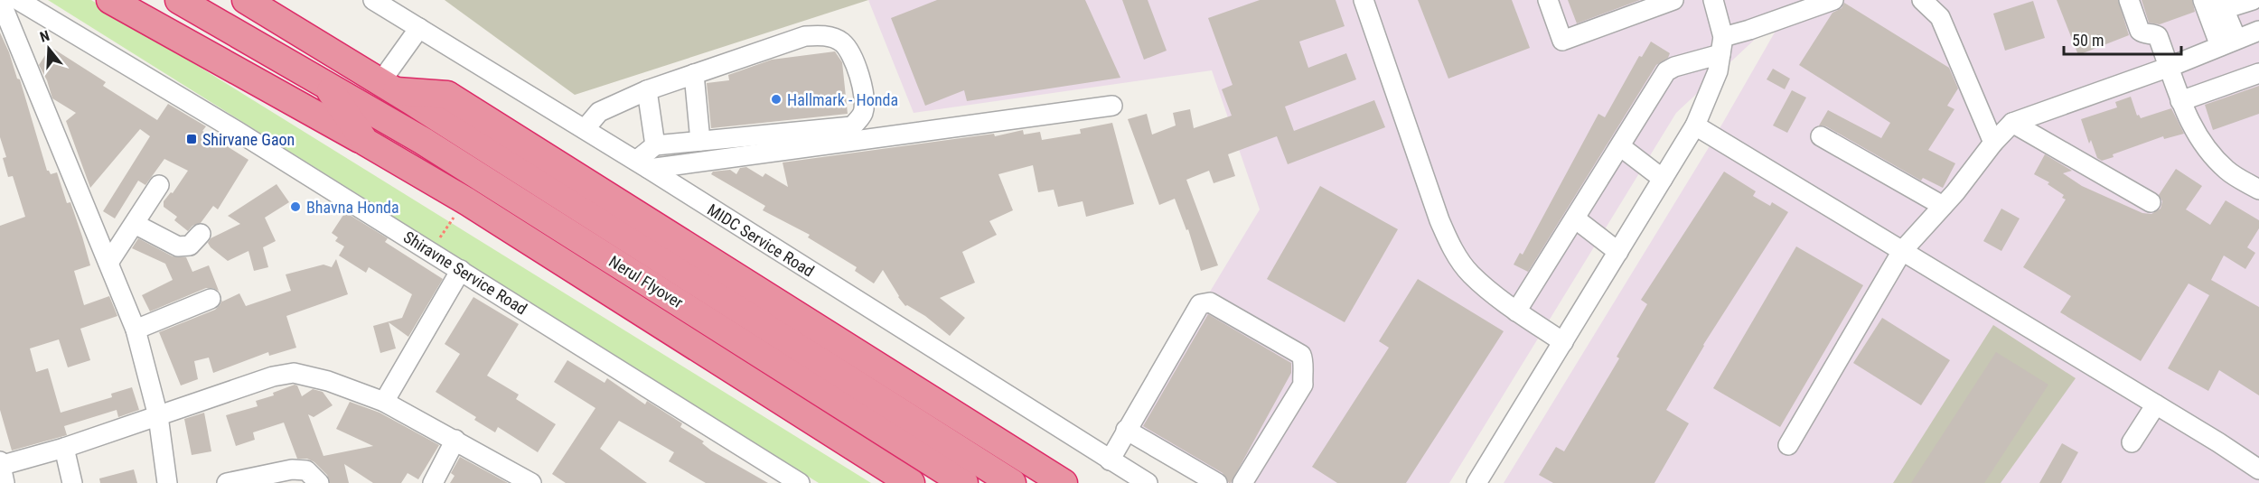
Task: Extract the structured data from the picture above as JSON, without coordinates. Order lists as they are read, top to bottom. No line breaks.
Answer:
{"streets":{"highway":["Nerul Flyover"],"street":["MIDC Service Road","Shiravne Service Road"]},"places":{"other":["Hallmark - Honda","Bhavna Honda"],"transit":["Shirvane Gaon"]},"scale_bar":"50 m","north":"top"}
